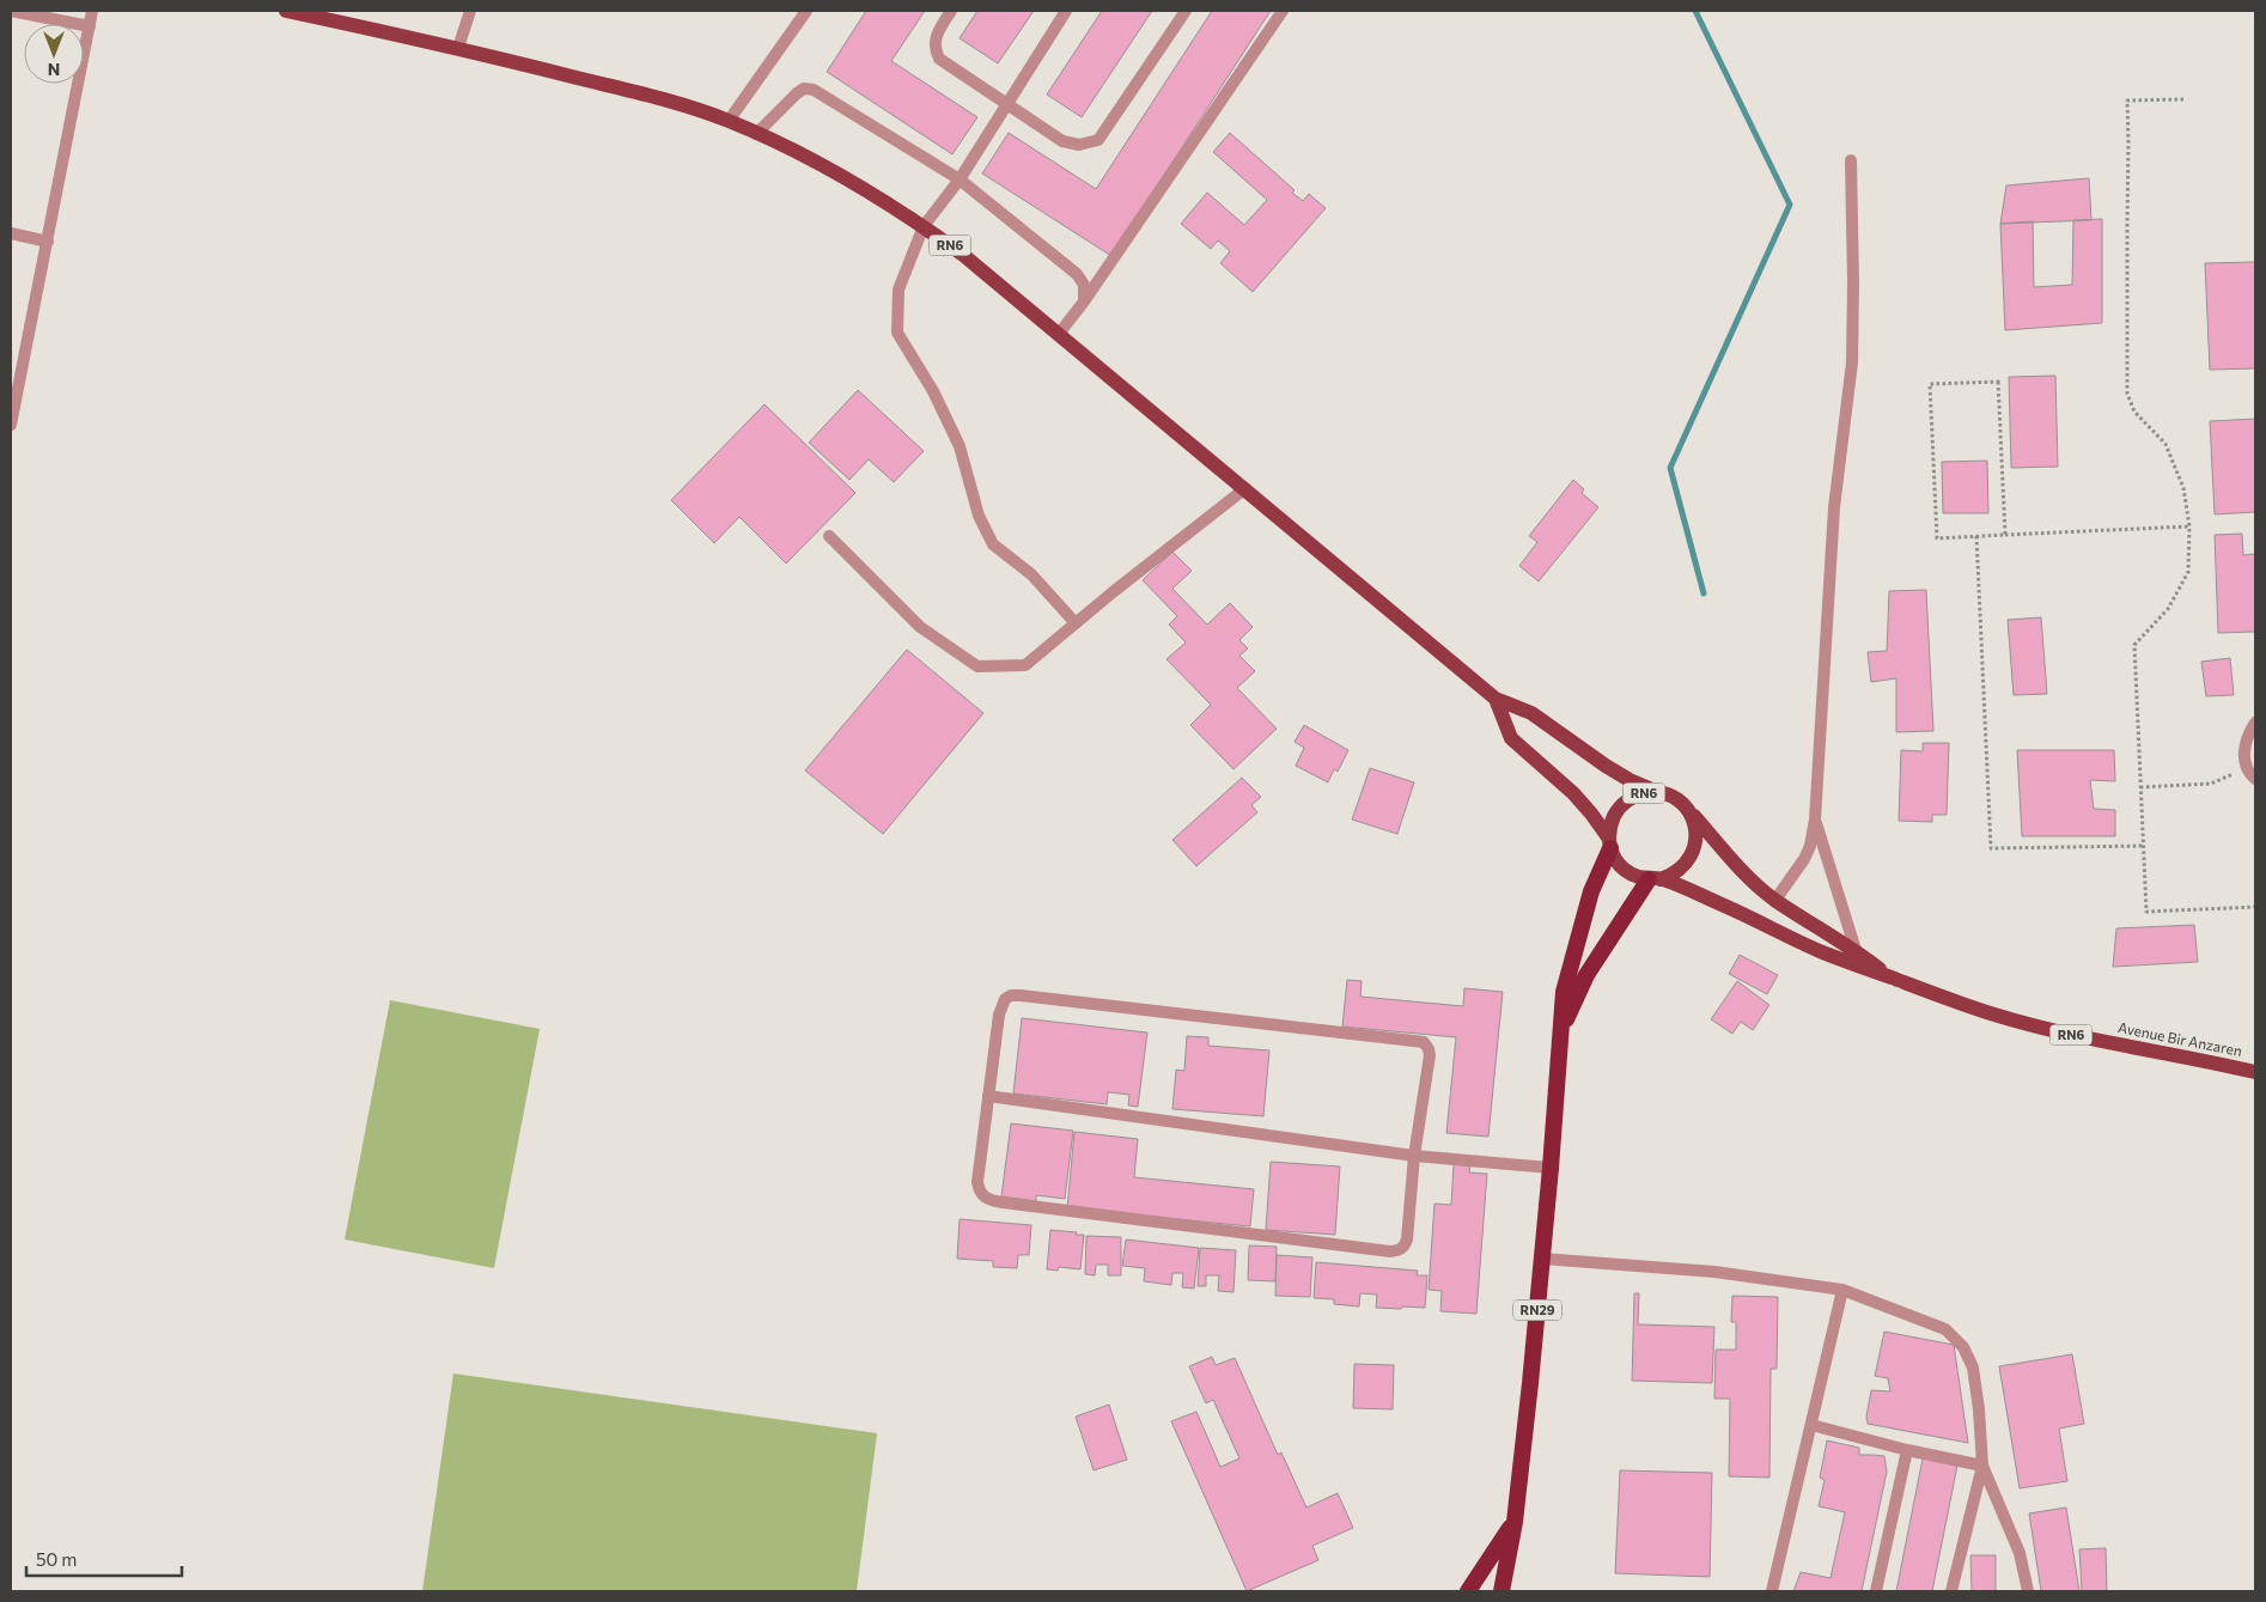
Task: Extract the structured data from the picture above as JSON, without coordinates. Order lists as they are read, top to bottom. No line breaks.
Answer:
{"streets":{"highway":["RN29"],"main road":["RN6","Avenue Bir Anzaren"]},"crossings":[["RN6","Avenue Bir Anzaren"],["RN6","RN29"],["Avenue Bir Anzaren","RN29"]],"scale_bar":"50 m","north":"bottom"}
